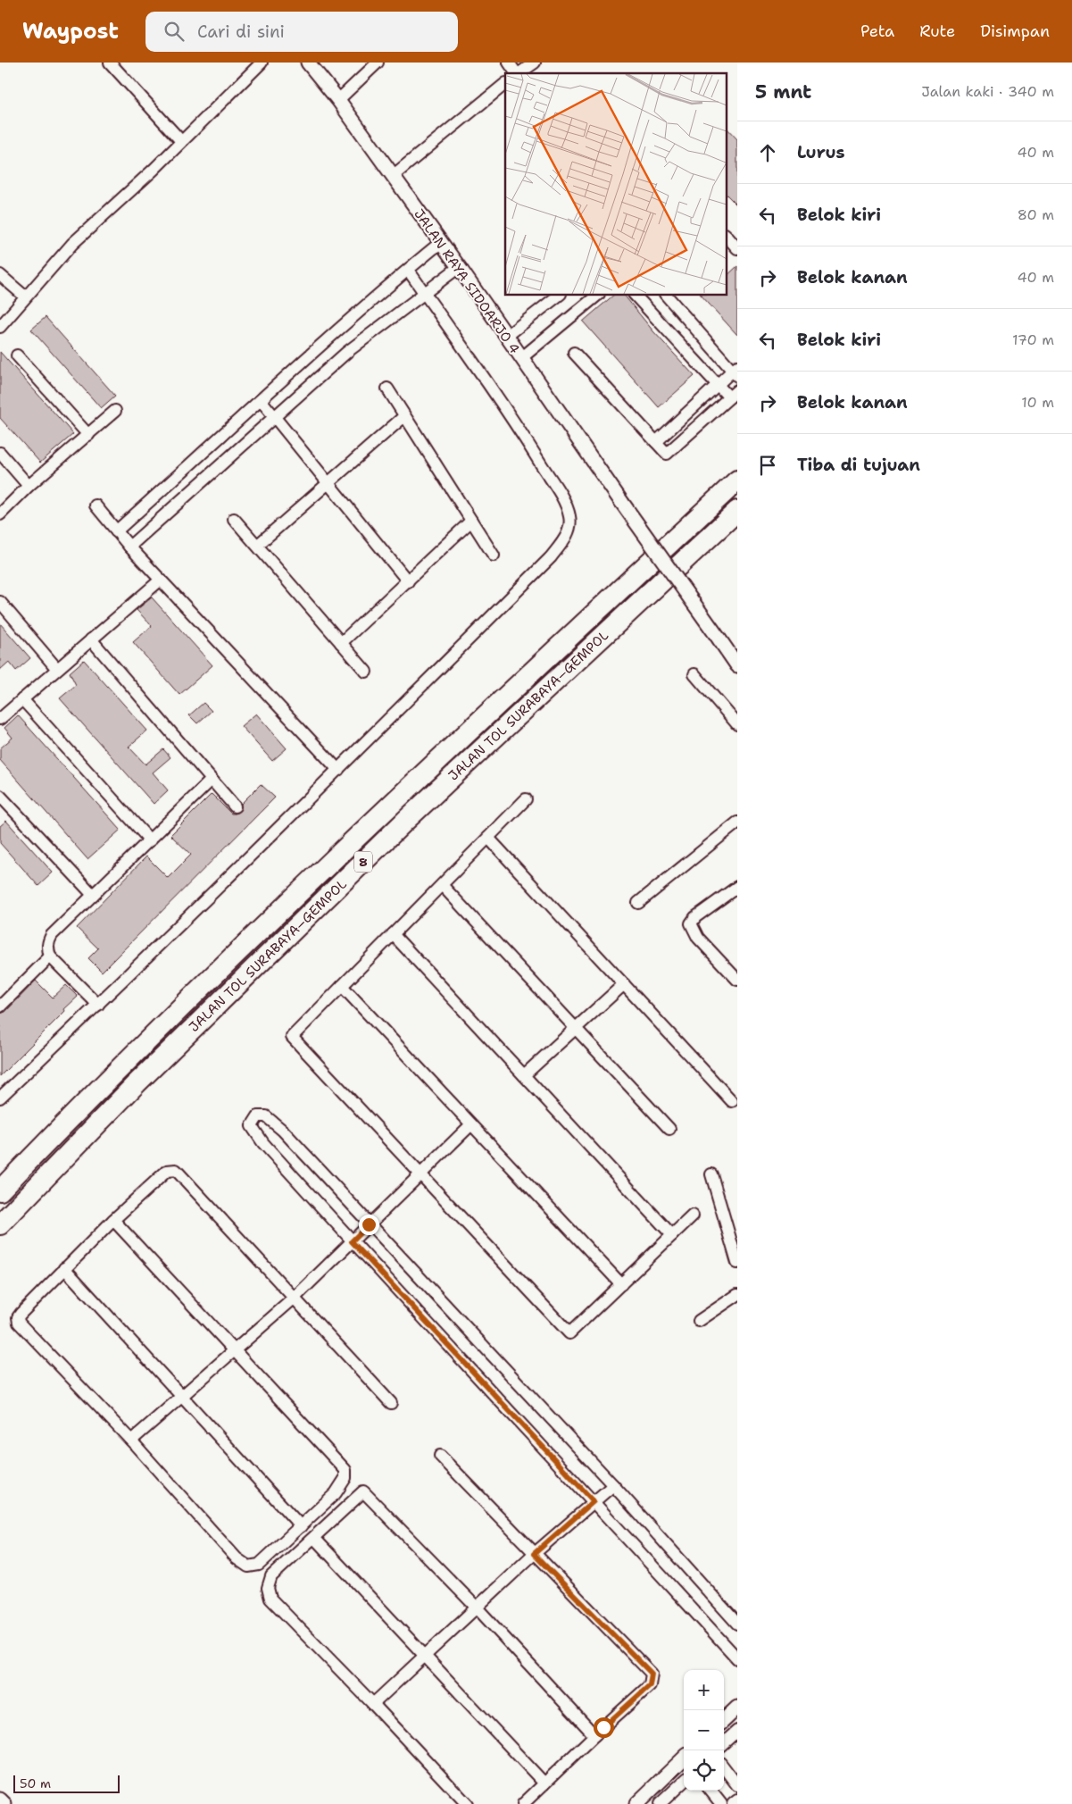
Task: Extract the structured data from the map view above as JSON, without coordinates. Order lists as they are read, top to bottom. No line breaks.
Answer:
{"streets":{"highway":["JALAN TOL SURABAYA–GEMPOL","8"],"street":["JALAN RAYA SIDOARJO 4"]},"scale_bar":"50 m","page":{"header":"Waypost","search":"Cari di sini","nav":["Peta","Rute","Disimpan"],"heading":["5 mnt","Jalan kaki · 340 m"],"list":[["Lurus","40 m"],["Belok kiri","80 m"],["Belok kanan","40 m"],["Belok kiri","170 m"],["Belok kanan","10 m"],"Tiba di tujuan"],"map_buttons":["+","−"],"scale":"50 m"}}
